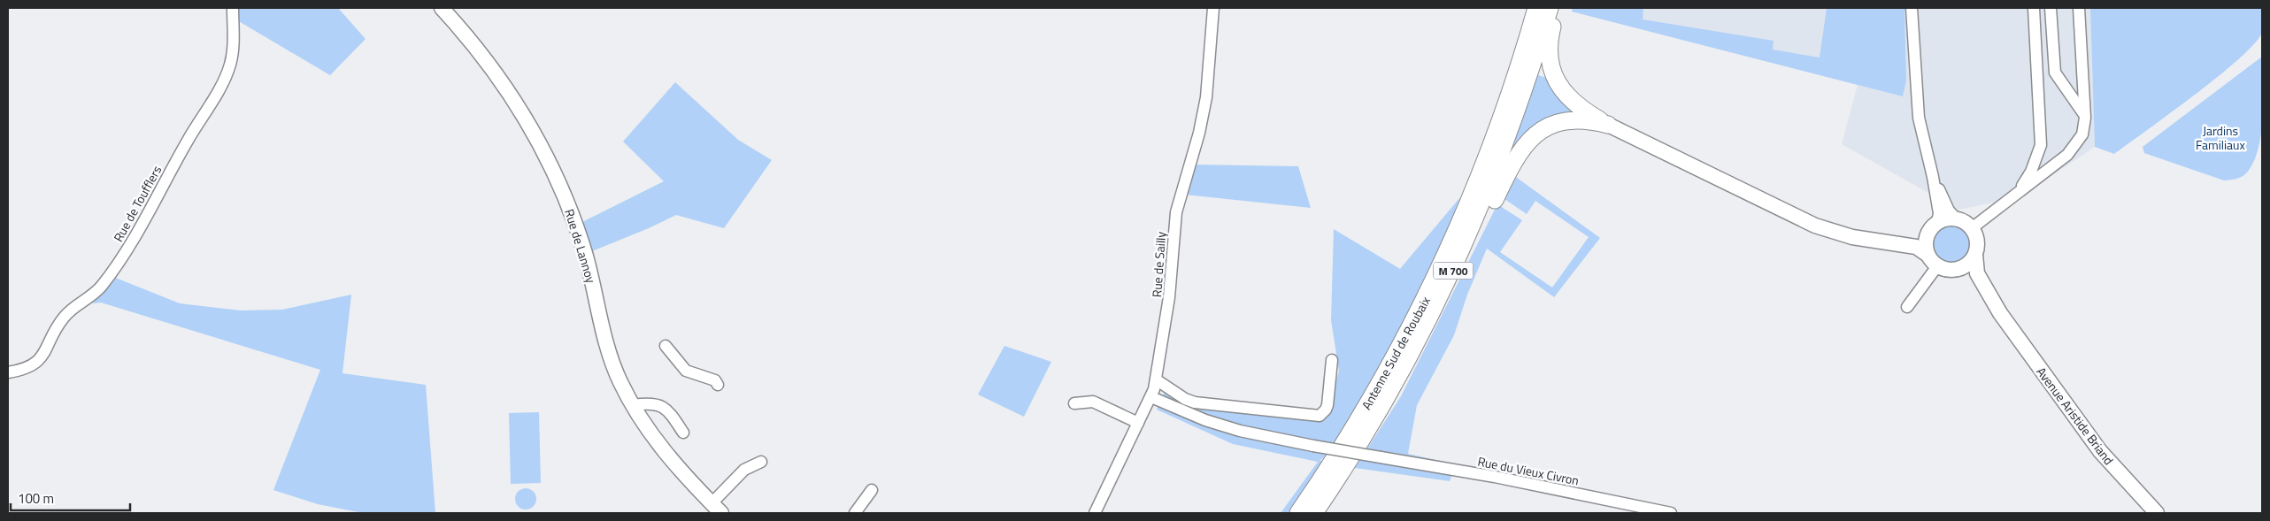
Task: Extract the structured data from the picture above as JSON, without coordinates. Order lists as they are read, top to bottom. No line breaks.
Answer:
{"streets":{"highway":["M 700","Antenne Sud de Roubaix"],"main road":["Rue de Lannoy","Avenue Aristide Briand"],"street":["Rue de Toufflers","Rue de Sailly","Rue du Vieux Civron"]},"crossings":[["Rue de Sailly","Rue du Vieux Civron"]],"parks":["Jardins Familiaux"],"scale_bar":"100 m"}
